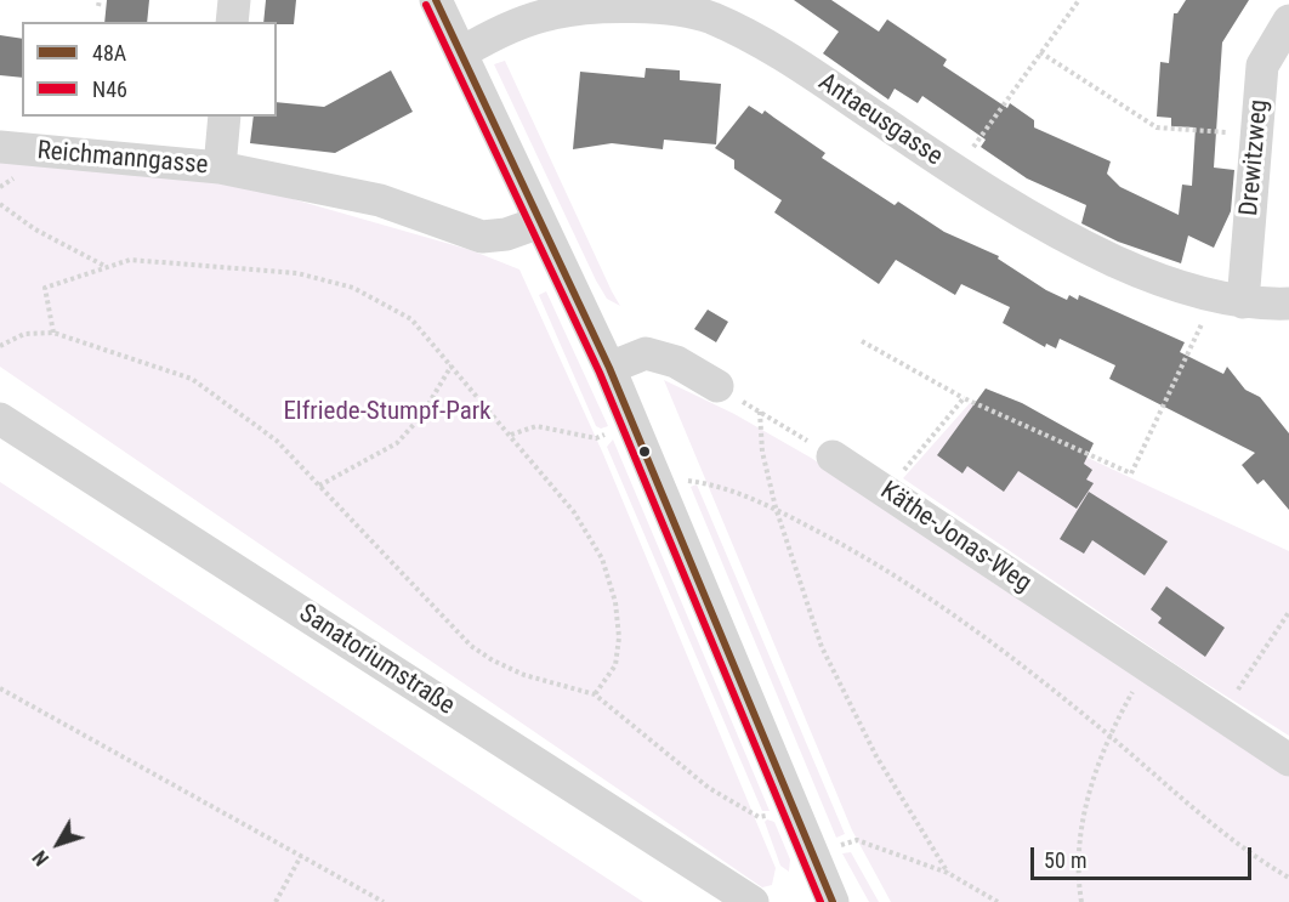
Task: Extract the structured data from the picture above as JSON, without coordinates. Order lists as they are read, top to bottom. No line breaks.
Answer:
{"streets":{"street":["Antaeusgasse","Drewitzweg","Reichmanngasse","Käthe-Jonas-Weg","Sanatoriumstraße"]},"crossings":[["Antaeusgasse","Drewitzweg"]],"parks":["Elfriede-Stumpf-Park"],"lines":["transit line 48A","transit line N46"],"legend":["48A","N46"],"scale_bar":"50 m","north":"bottom left"}
